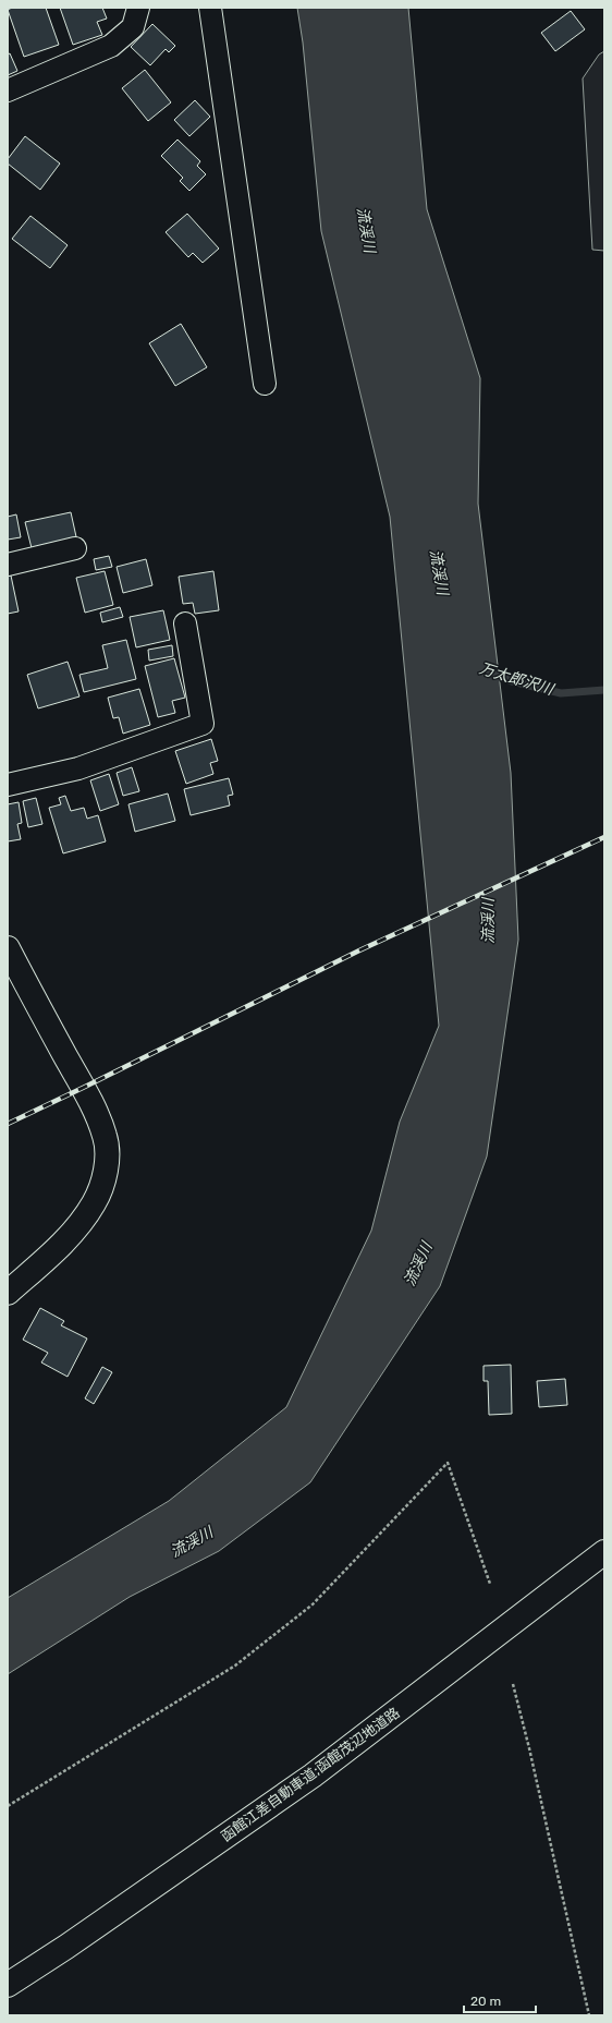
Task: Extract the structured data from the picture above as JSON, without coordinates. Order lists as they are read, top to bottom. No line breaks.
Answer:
{"streets":{"main road":["函館江差自動車道;函館茂辺地道路"]},"water":["流渓川","万太郎沢川"],"scale_bar":"20 m"}
